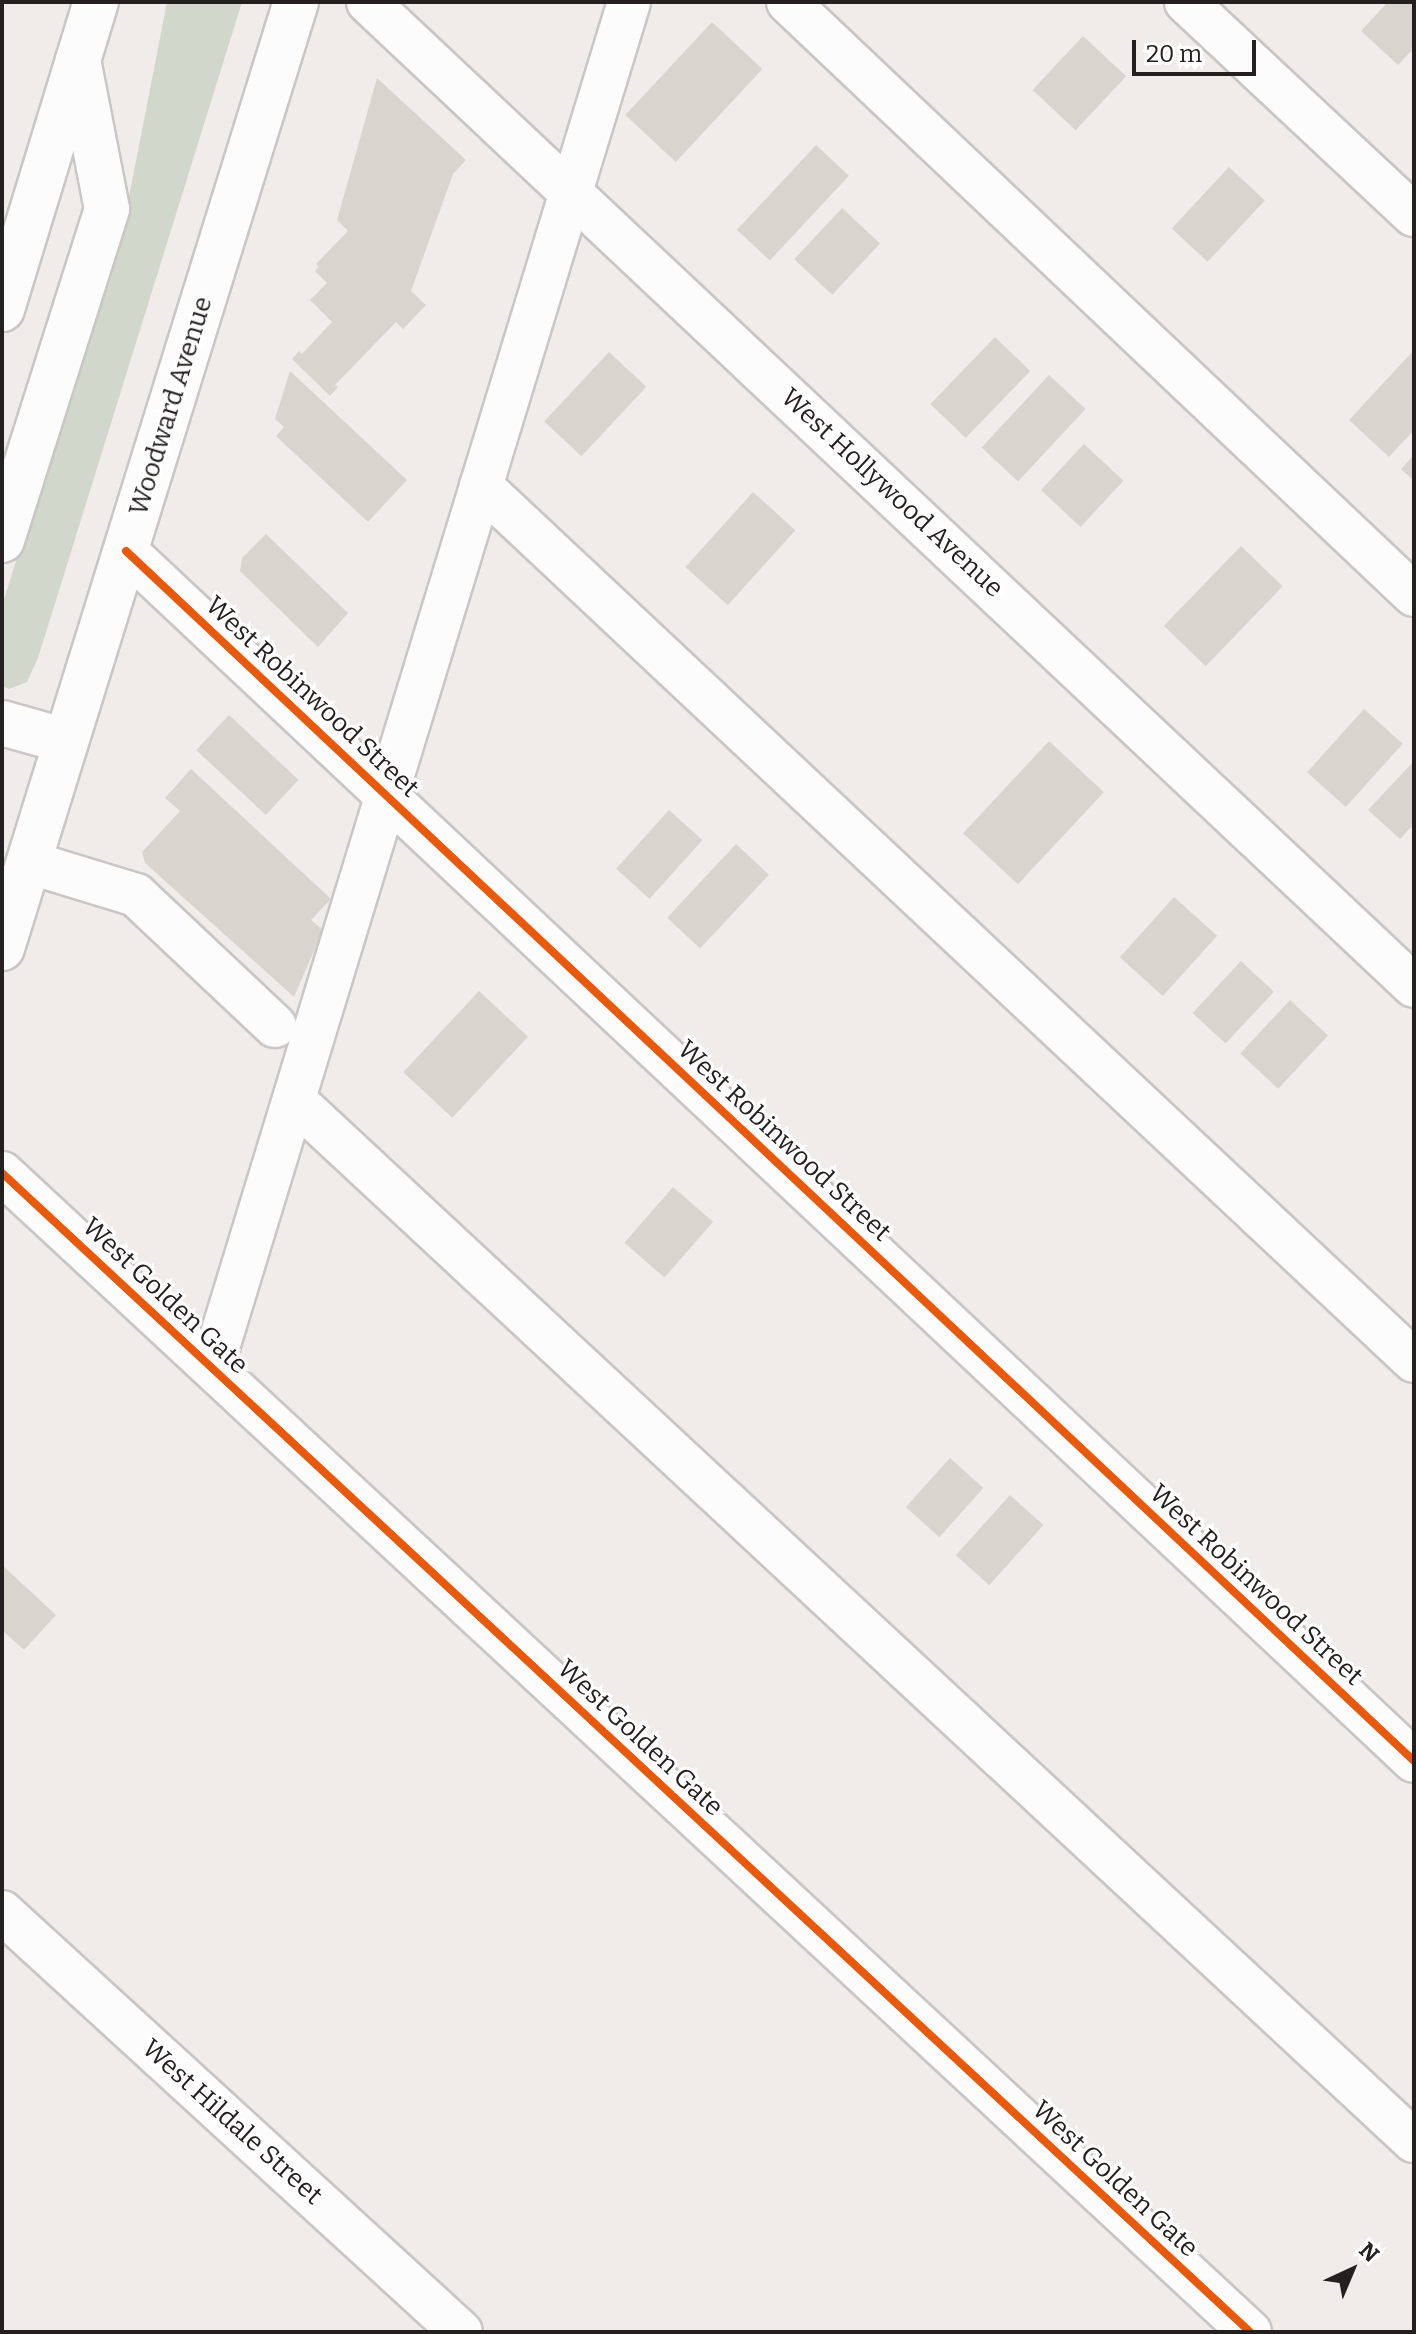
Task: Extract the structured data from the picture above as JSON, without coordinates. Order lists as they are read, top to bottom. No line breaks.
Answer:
{"streets":{"main road":["Woodward Avenue"],"street":["West Hollywood Avenue","West Robinwood Street","West Golden Gate","West Hildale Street"]},"crossings":[["Woodward Avenue","West Robinwood Street"]],"scale_bar":"20 m","north":"top right"}
